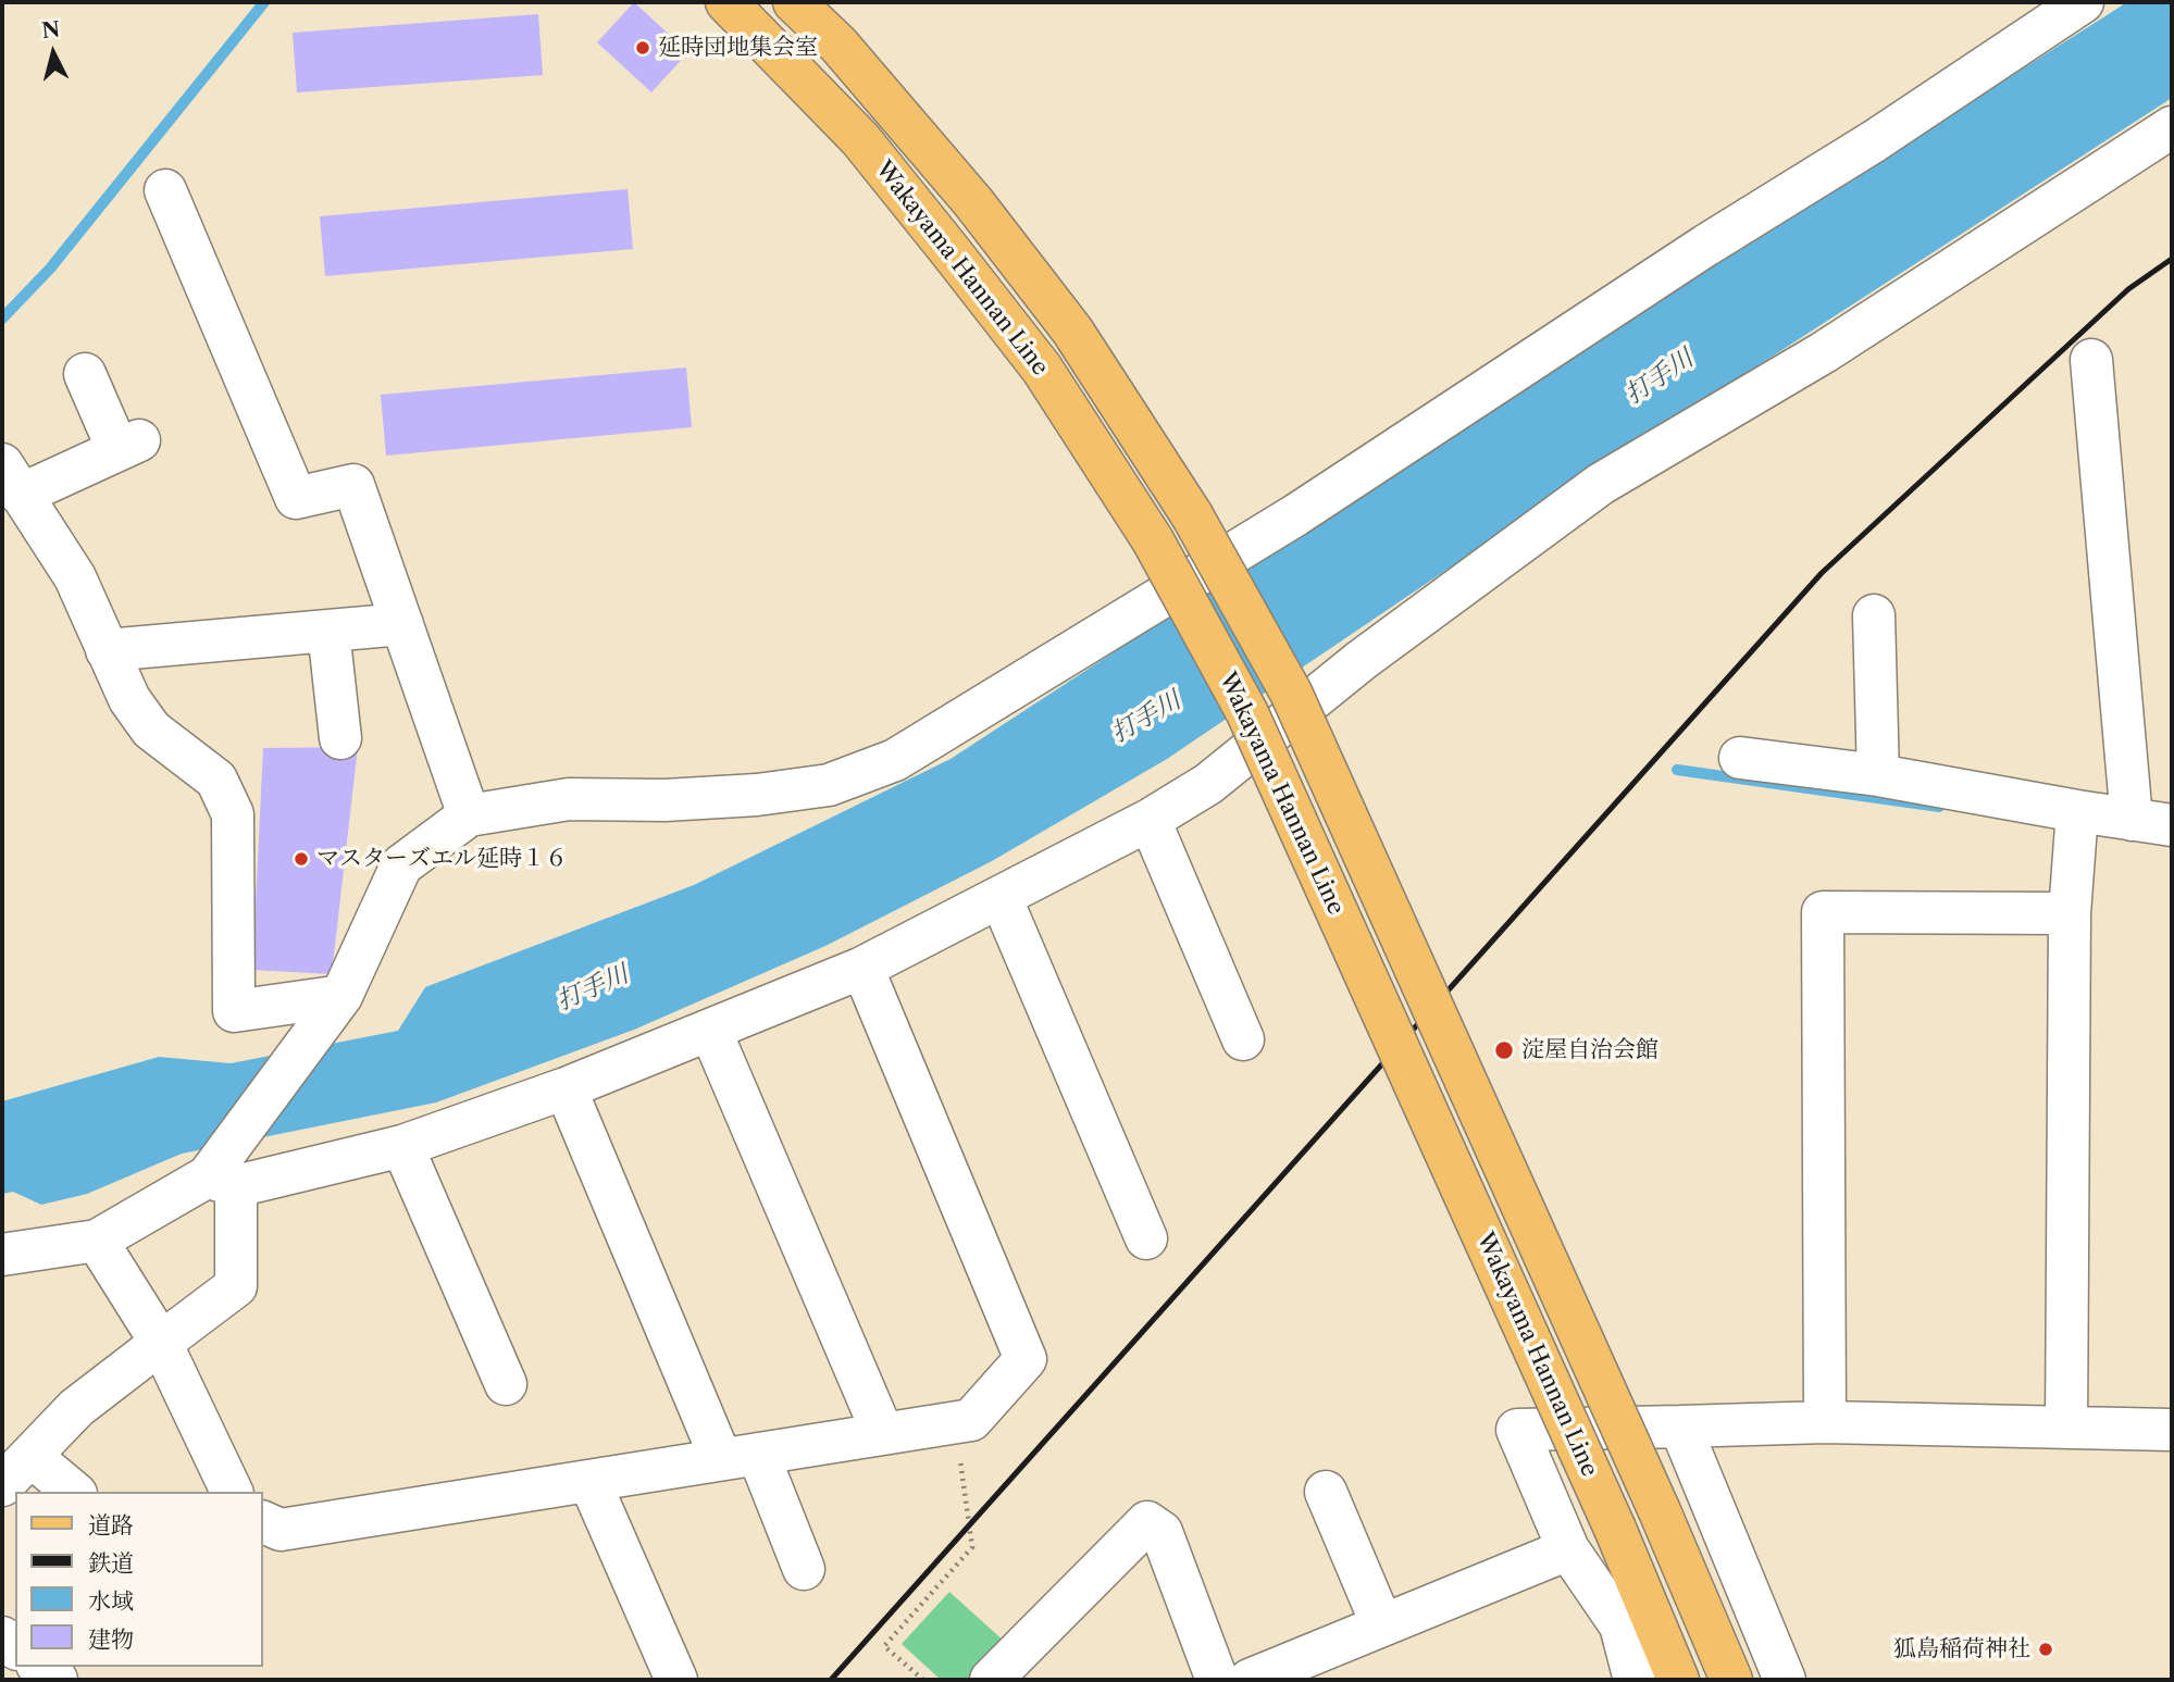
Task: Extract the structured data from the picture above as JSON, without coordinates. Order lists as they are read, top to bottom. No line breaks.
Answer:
{"streets":{"main road":["Wakayama Hannan Line"]},"water":["打手川"],"places":["延時団地集会室","マスターズエル延時１６","淀屋自治会館","狐島稲荷神社"],"legend":["道路","鉄道","水域","建物"],"north":"top"}
